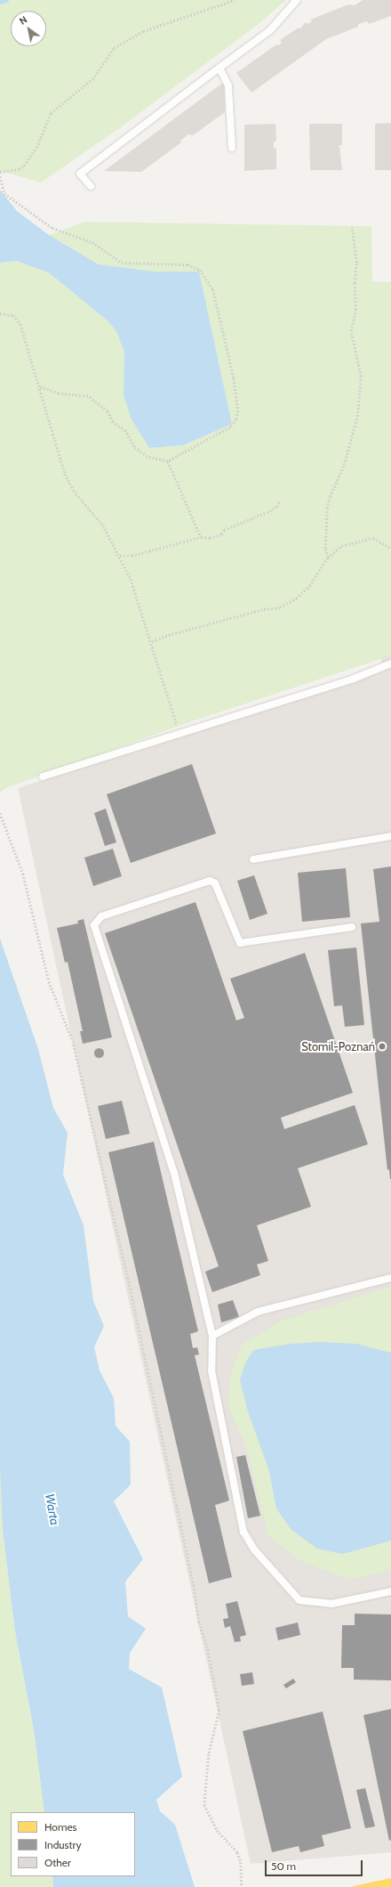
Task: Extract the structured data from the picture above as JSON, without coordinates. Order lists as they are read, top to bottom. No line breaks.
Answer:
{"water":["Warta"],"places":["Stomil-Poznań"],"legend":["Homes","Industry","Other"],"scale_bar":"50 m","north":"top left"}
